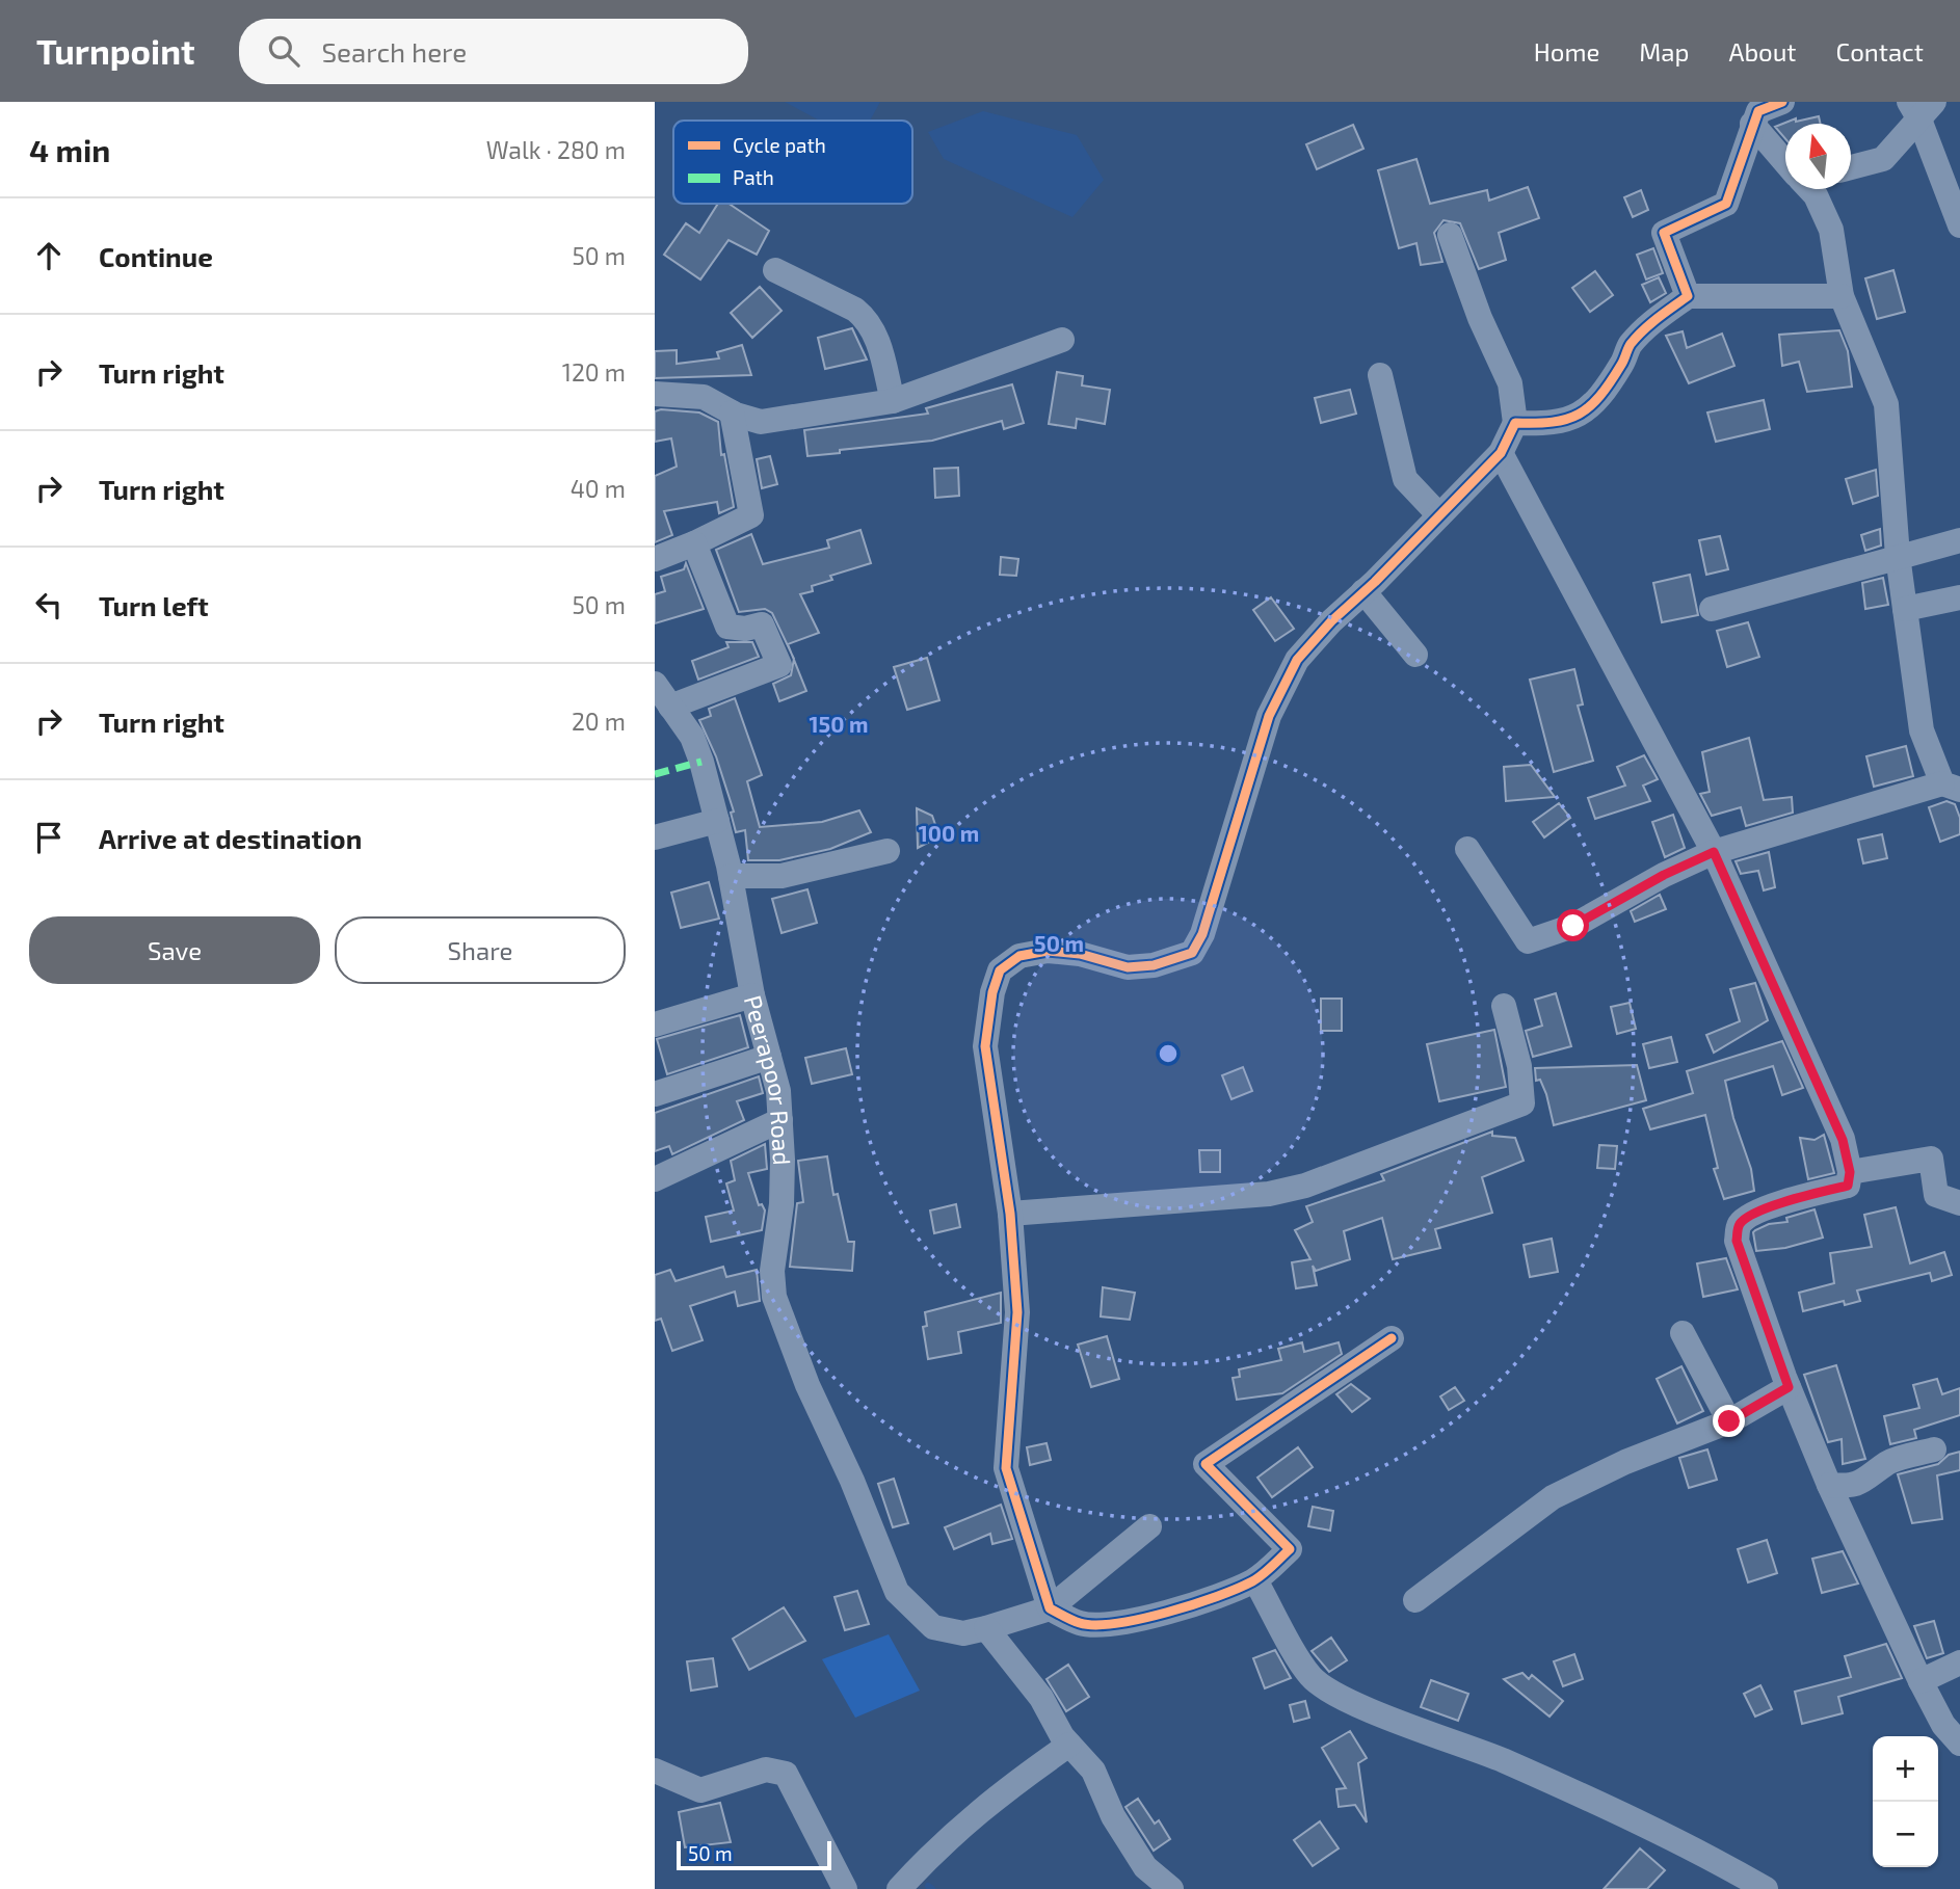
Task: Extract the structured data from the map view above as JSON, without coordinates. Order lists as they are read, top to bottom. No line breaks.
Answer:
{"streets":{"street":["Peerapoor Road"]},"legend":["Cycle path","Path"],"scale_bar":"50 m","north":"top","page":{"header":"Turnpoint","search":"Search here","nav":["Home","Map","About","Contact"],"heading":["4 min","Walk · 280 m"],"list":[["Continue","50 m"],["Turn right","120 m"],["Turn right","40 m"],["Turn left","50 m"],["Turn right","20 m"],"Arrive at destination"],"buttons":["Save","Share"],"map_buttons":["+","−"],"scale":"50 m"},"rings":["150 m","100 m","50 m"]}
